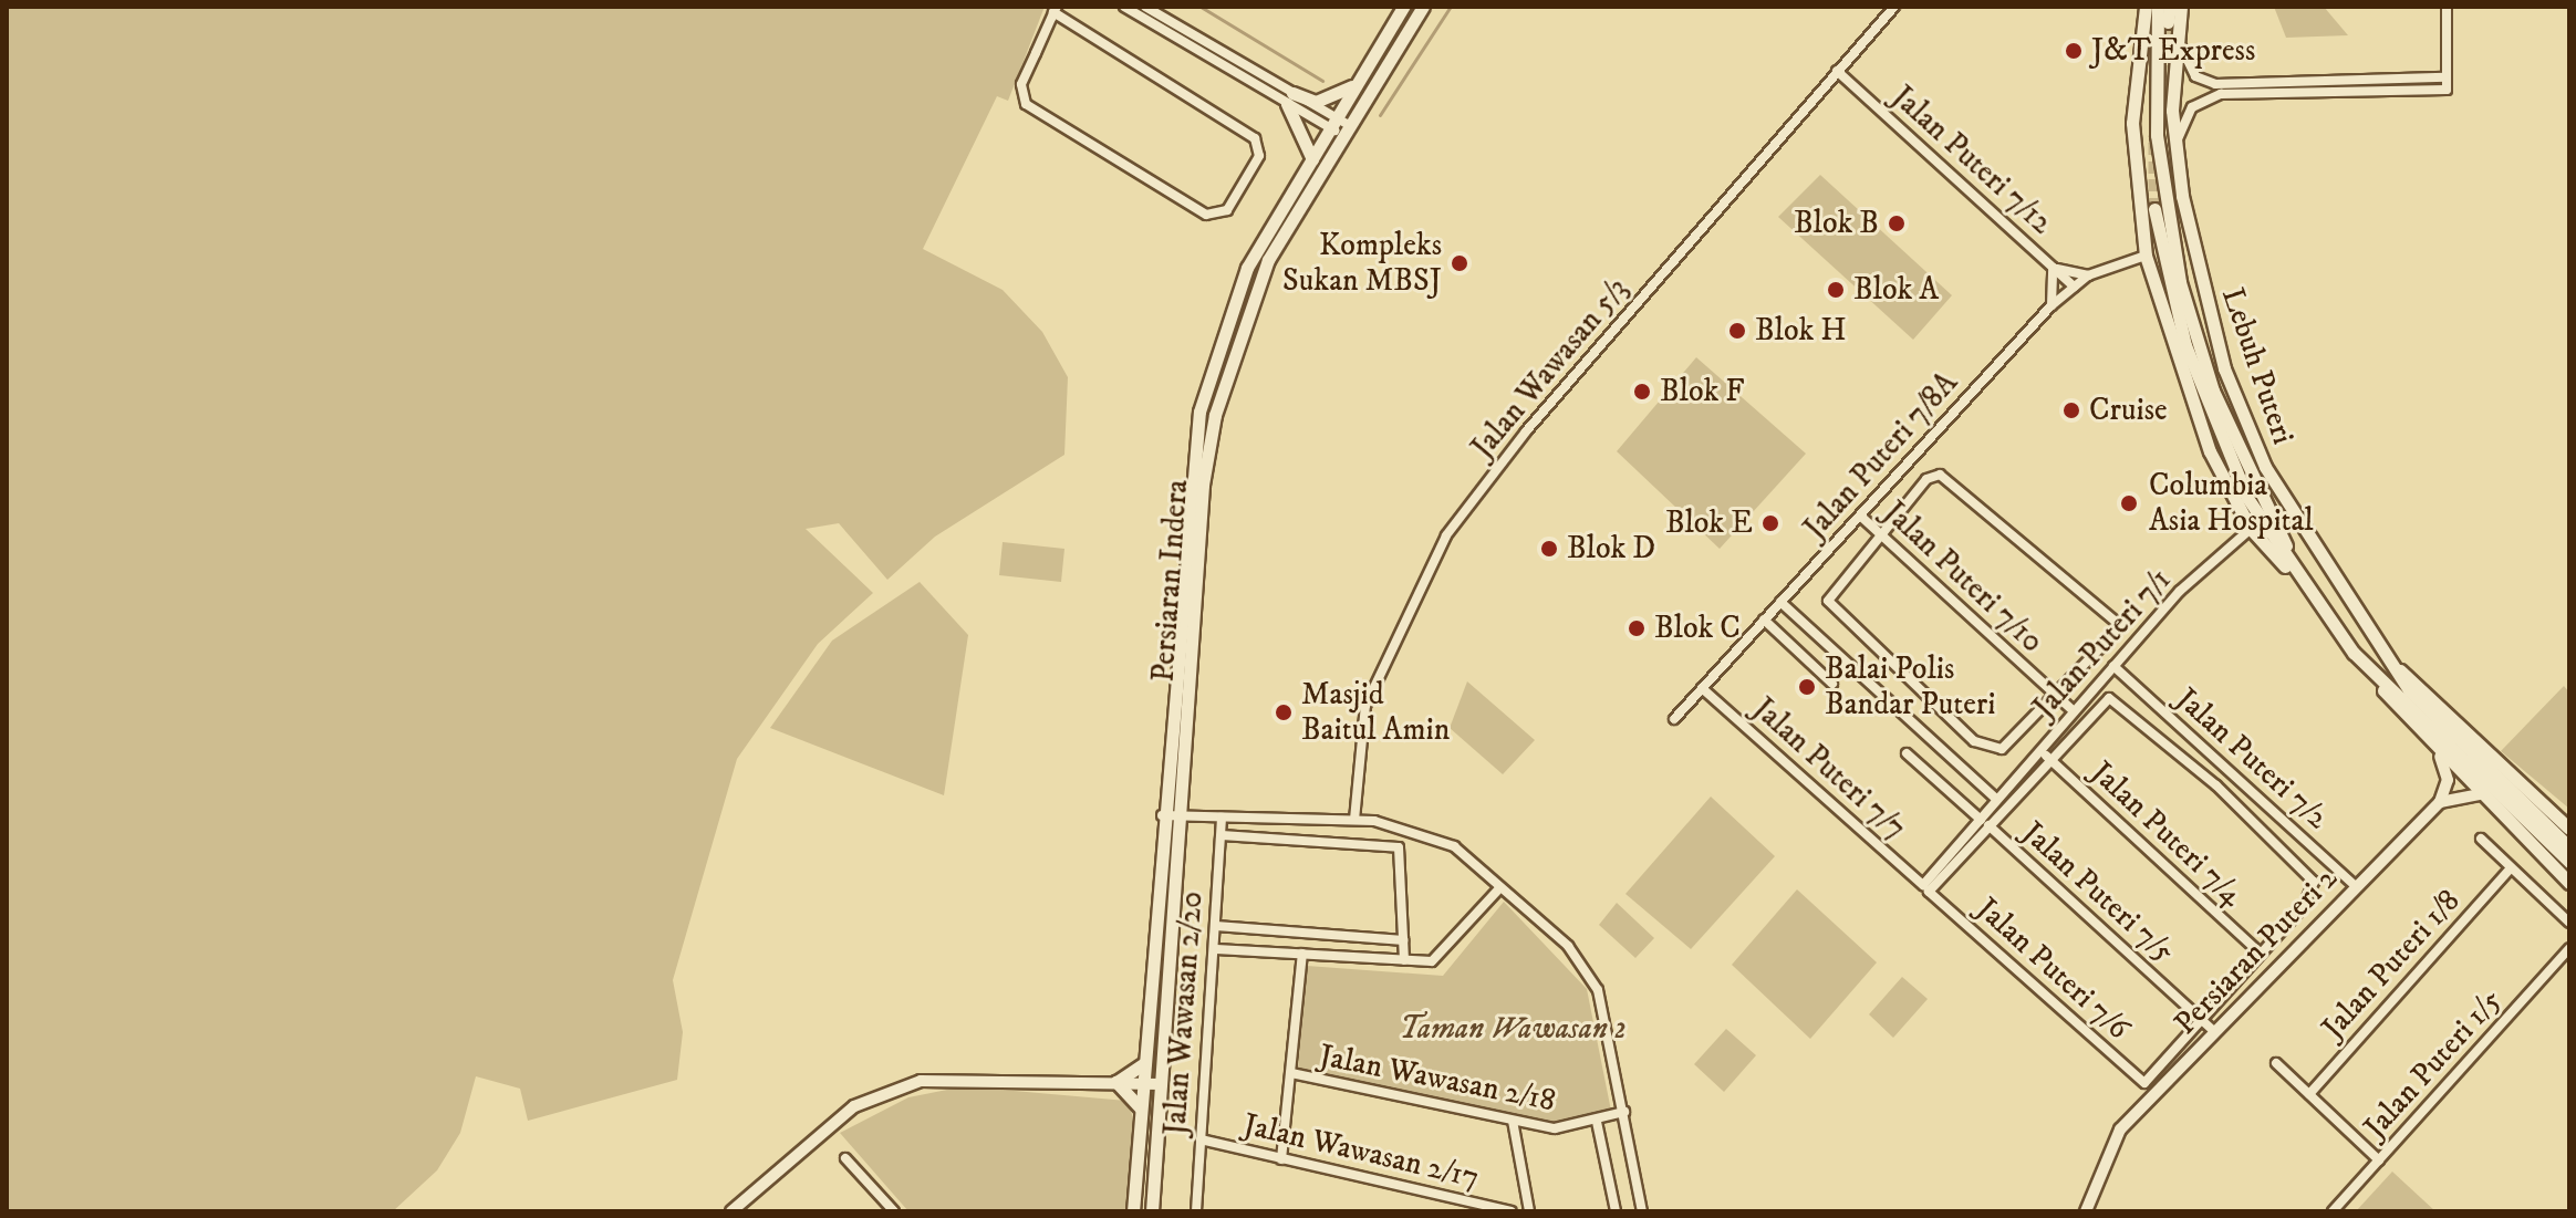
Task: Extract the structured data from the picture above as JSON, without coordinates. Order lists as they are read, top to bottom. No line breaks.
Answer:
{"streets":{"main road":["Lebuh Puteri","Persiaran Indera"],"street":["Jalan Puteri 7/12","Jalan Wawasan 5/3","Jalan Puteri 7/8A","Jalan Puteri 7/10","Jalan Puteri 7/1","Jalan Puteri 7/2","Jalan Puteri 7/7","Jalan Puteri 7/4","Jalan Puteri 7/5","Persiaran Puteri 2","Jalan Puteri 1/8","Jalan Puteri 7/6","Jalan Wawasan 2/20","Jalan Puteri 1/5","Jalan Wawasan 2/18","Jalan Wawasan 2/17"]},"crossings":[["Jalan Puteri 7/12","Jalan Wawasan 5/3"],["Jalan Puteri 7/12","Jalan Puteri 7/8A"],["Jalan Puteri 7/8A","Jalan Puteri 7/10"],["Jalan Puteri 7/8A","Jalan Puteri 7/7"],["Jalan Puteri 7/10","Jalan Puteri 7/1"],["Jalan Puteri 7/1","Jalan Puteri 7/2"],["Jalan Puteri 7/1","Jalan Puteri 7/7"],["Jalan Puteri 7/1","Jalan Puteri 7/4"],["Jalan Puteri 7/1","Jalan Puteri 7/5"],["Jalan Puteri 7/1","Jalan Puteri 7/6"],["Jalan Puteri 7/2","Persiaran Puteri 2"],["Jalan Puteri 7/7","Jalan Puteri 7/6"],["Jalan Puteri 7/5","Persiaran Puteri 2"],["Jalan Puteri 7/5","Jalan Puteri 7/6"],["Jalan Wawasan 2/20","Jalan Wawasan 2/17"]],"parks":["Taman Wawasan 2"],"places":["J&T Express","Blok B","Kompleks Sukan MBSJ","Blok A","Blok H","Blok F","Cruise","Columbia Asia Hospital","Blok E","Blok D","Blok C","Balai Polis Bandar Puteri","Masjid Baitul Amin"]}
